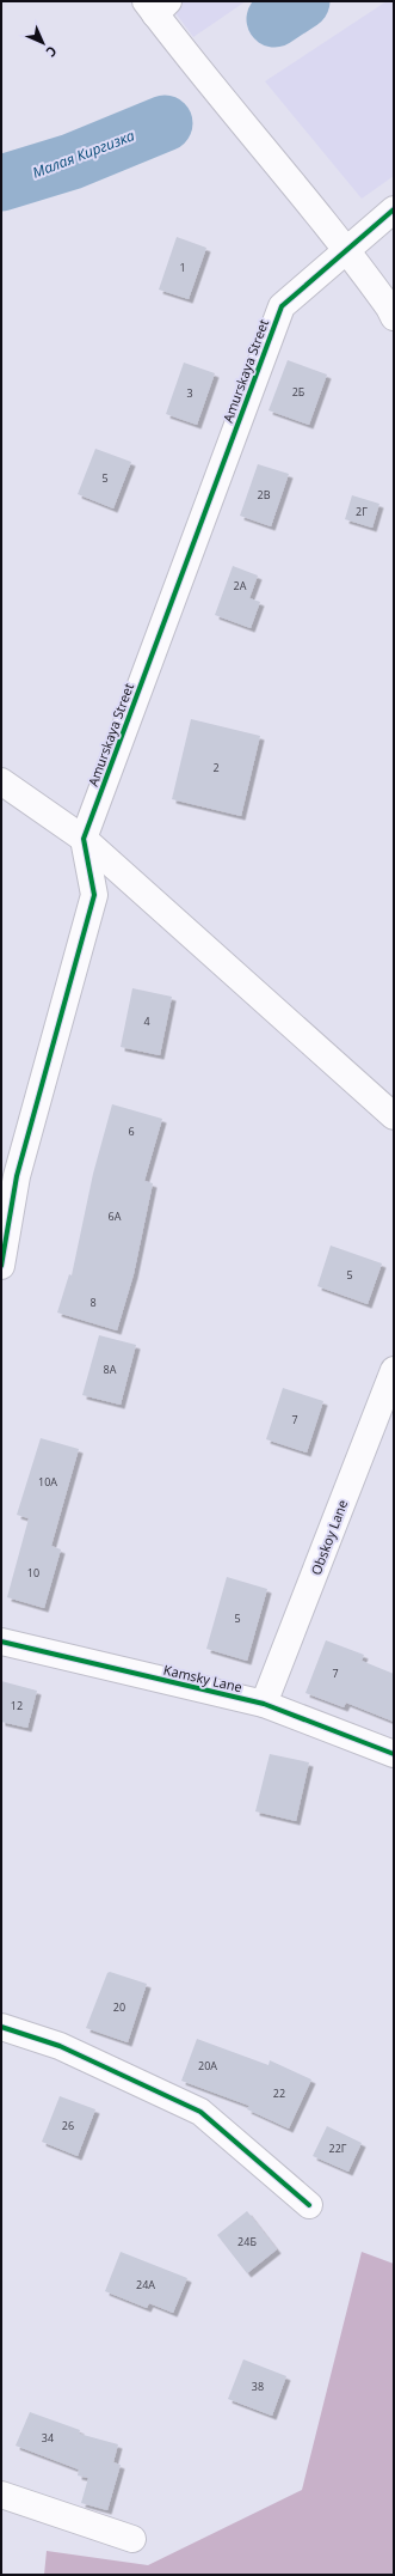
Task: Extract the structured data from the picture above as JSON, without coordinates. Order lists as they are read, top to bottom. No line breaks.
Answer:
{"streets":{"street":["Amurskaya Street","Obskoy Lane","Kamsky Lane"]},"crossings":[["Obskoy Lane","Kamsky Lane"]],"water":["Малая Киргизка"],"house_numbers":["1","2Б","3","5","2В","2Г","2А","2","4","6","6А","5","8","8А","7","10А","10","5","7","12","20","20А","22","26","22Г","24Б","24А","38","34"],"north":"bottom right"}
